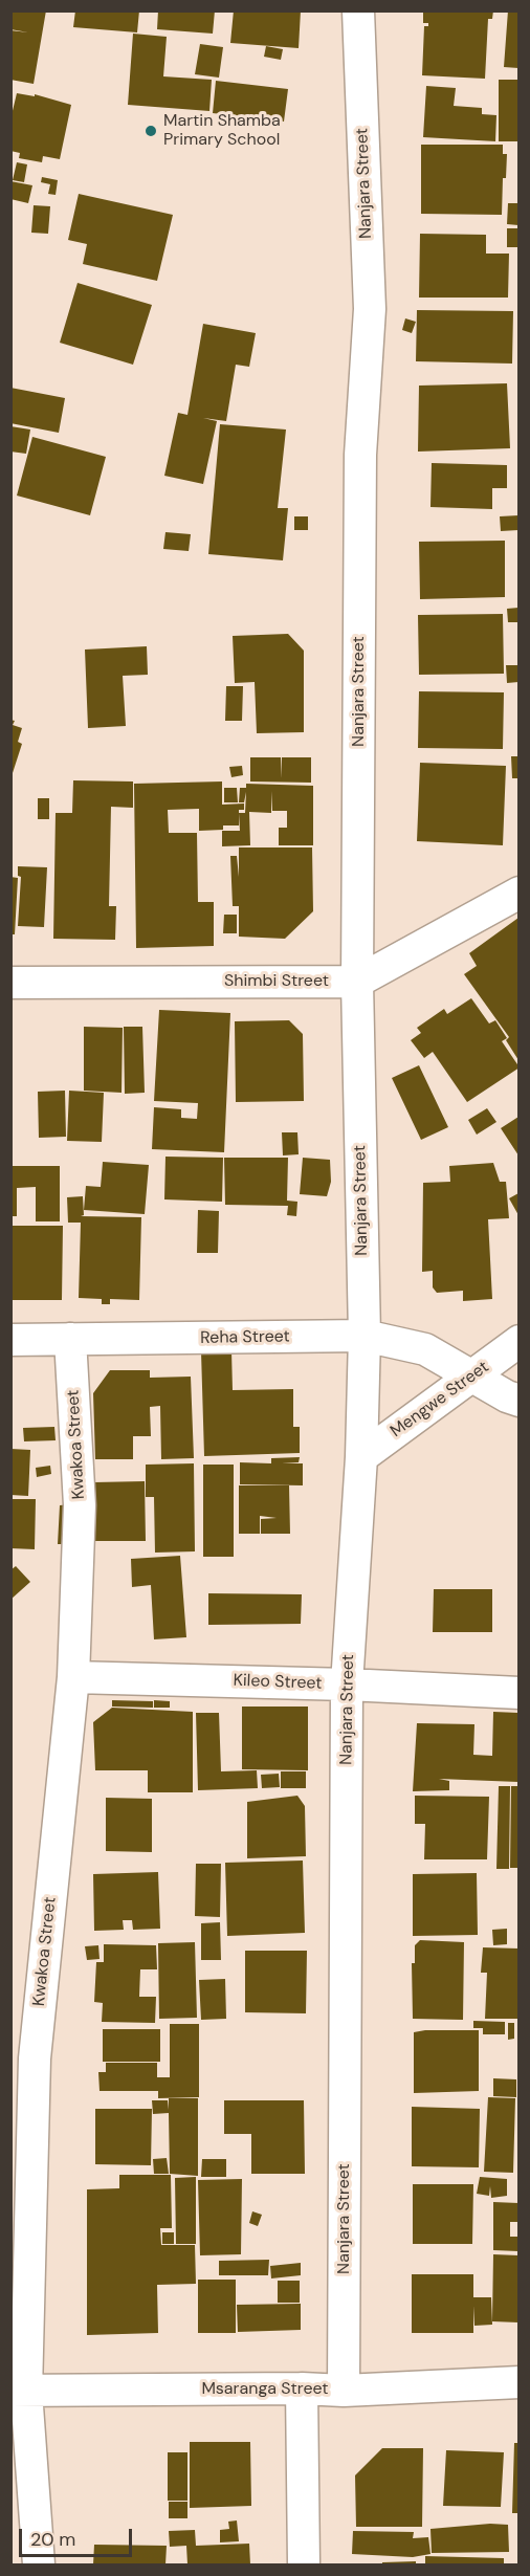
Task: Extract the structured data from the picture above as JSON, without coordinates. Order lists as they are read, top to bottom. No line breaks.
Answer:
{"streets":{"street":["Nanjara Street","Shimbi Street","Reha Street","Mengwe Street","Kwakoa Street","Kileo Street","Msaranga Street"]},"crossings":[["Nanjara Street","Shimbi Street"],["Nanjara Street","Reha Street"],["Nanjara Street","Mengwe Street"],["Nanjara Street","Kileo Street"],["Nanjara Street","Msaranga Street"],["Reha Street","Mengwe Street"],["Reha Street","Kwakoa Street"],["Kwakoa Street","Kileo Street"],["Kwakoa Street","Msaranga Street"]],"places":["Martin Shamba Primary School"],"scale_bar":"20 m"}
